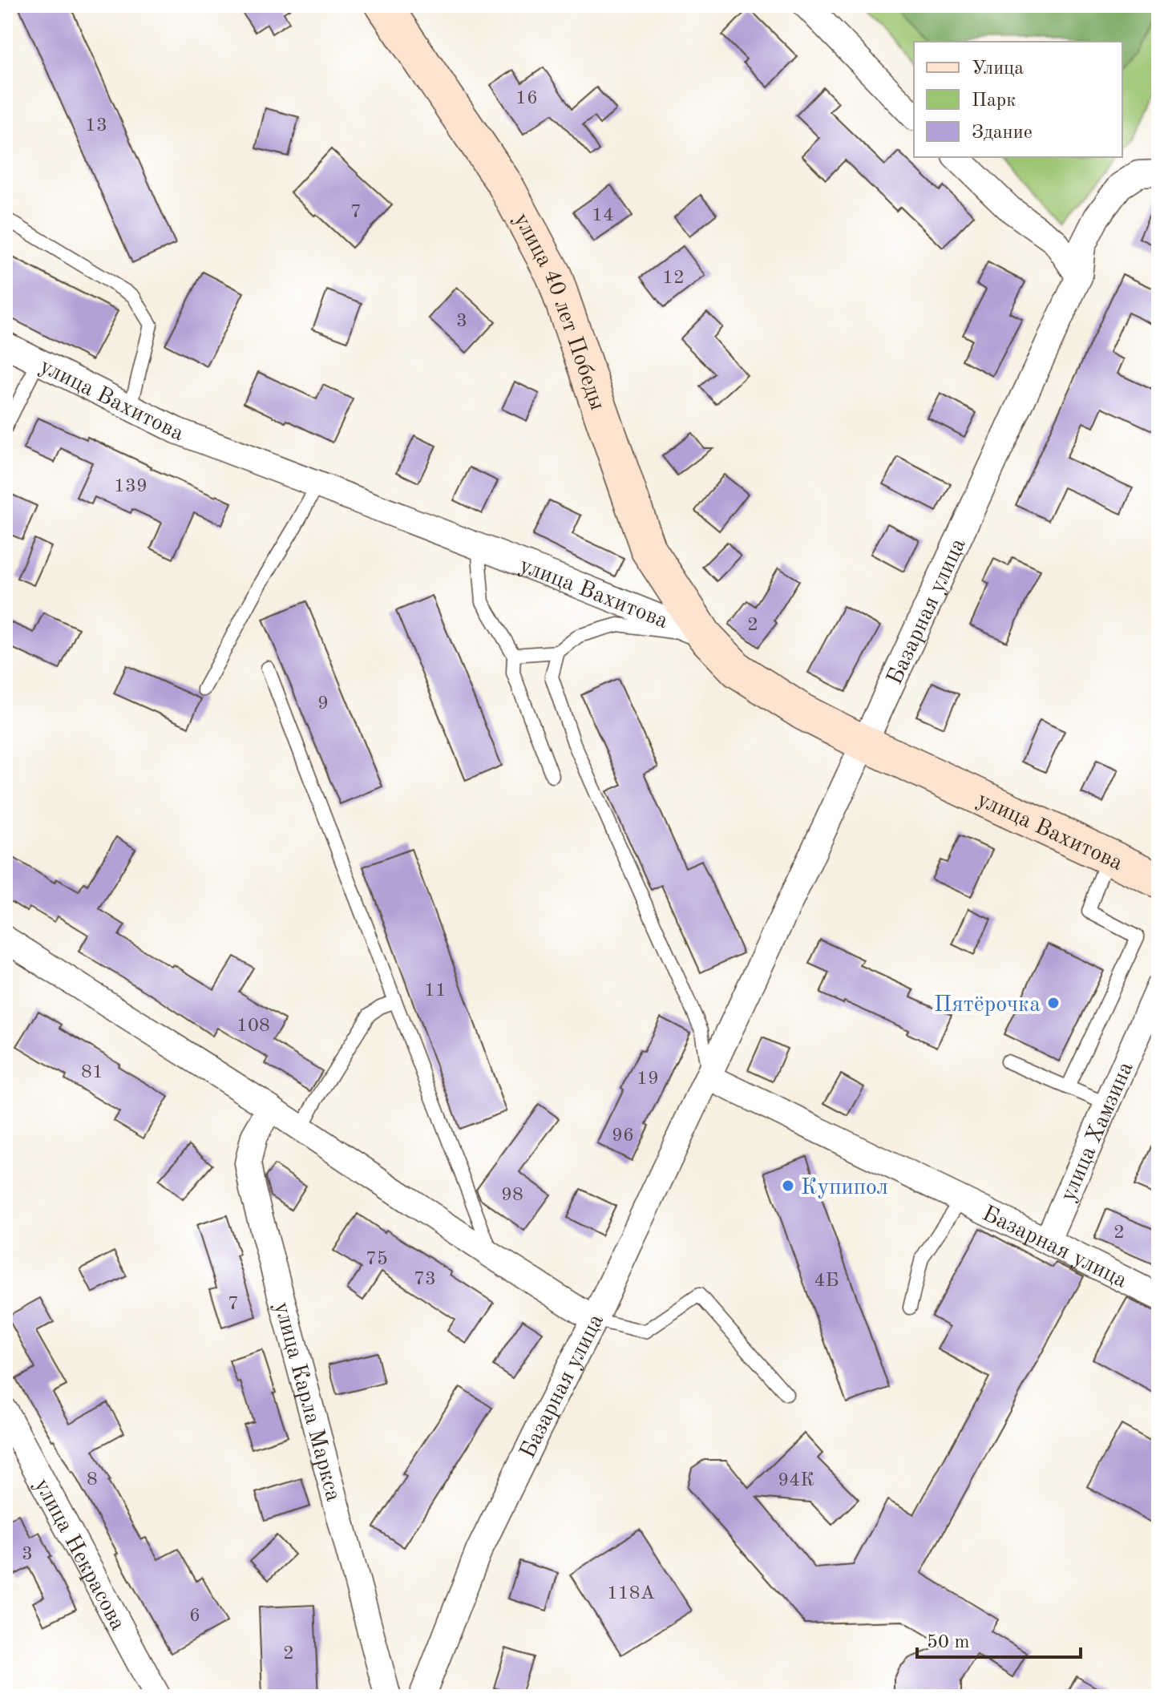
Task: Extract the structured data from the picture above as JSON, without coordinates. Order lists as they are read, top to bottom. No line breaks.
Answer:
{"streets":{"street":["улица 40 лет Победы","улица Вахитова","Базарная улица","улица Хамзина","улица Карла Маркса","улица Некрасова"]},"crossings":[["улица 40 лет Победы","улица Вахитова"],["улица Вахитова","Базарная улица"],["Базарная улица","улица Хамзина"]],"places":["Пятёрочка","Купипол"],"house_numbers":["16","13","7","14","12","3","139","2","9","11","108","81","19","96","98","2","75","73","4Б","7","8","94К","3","118А","6","2"],"legend":["Улица","Парк","Здание"],"scale_bar":"50 m"}
